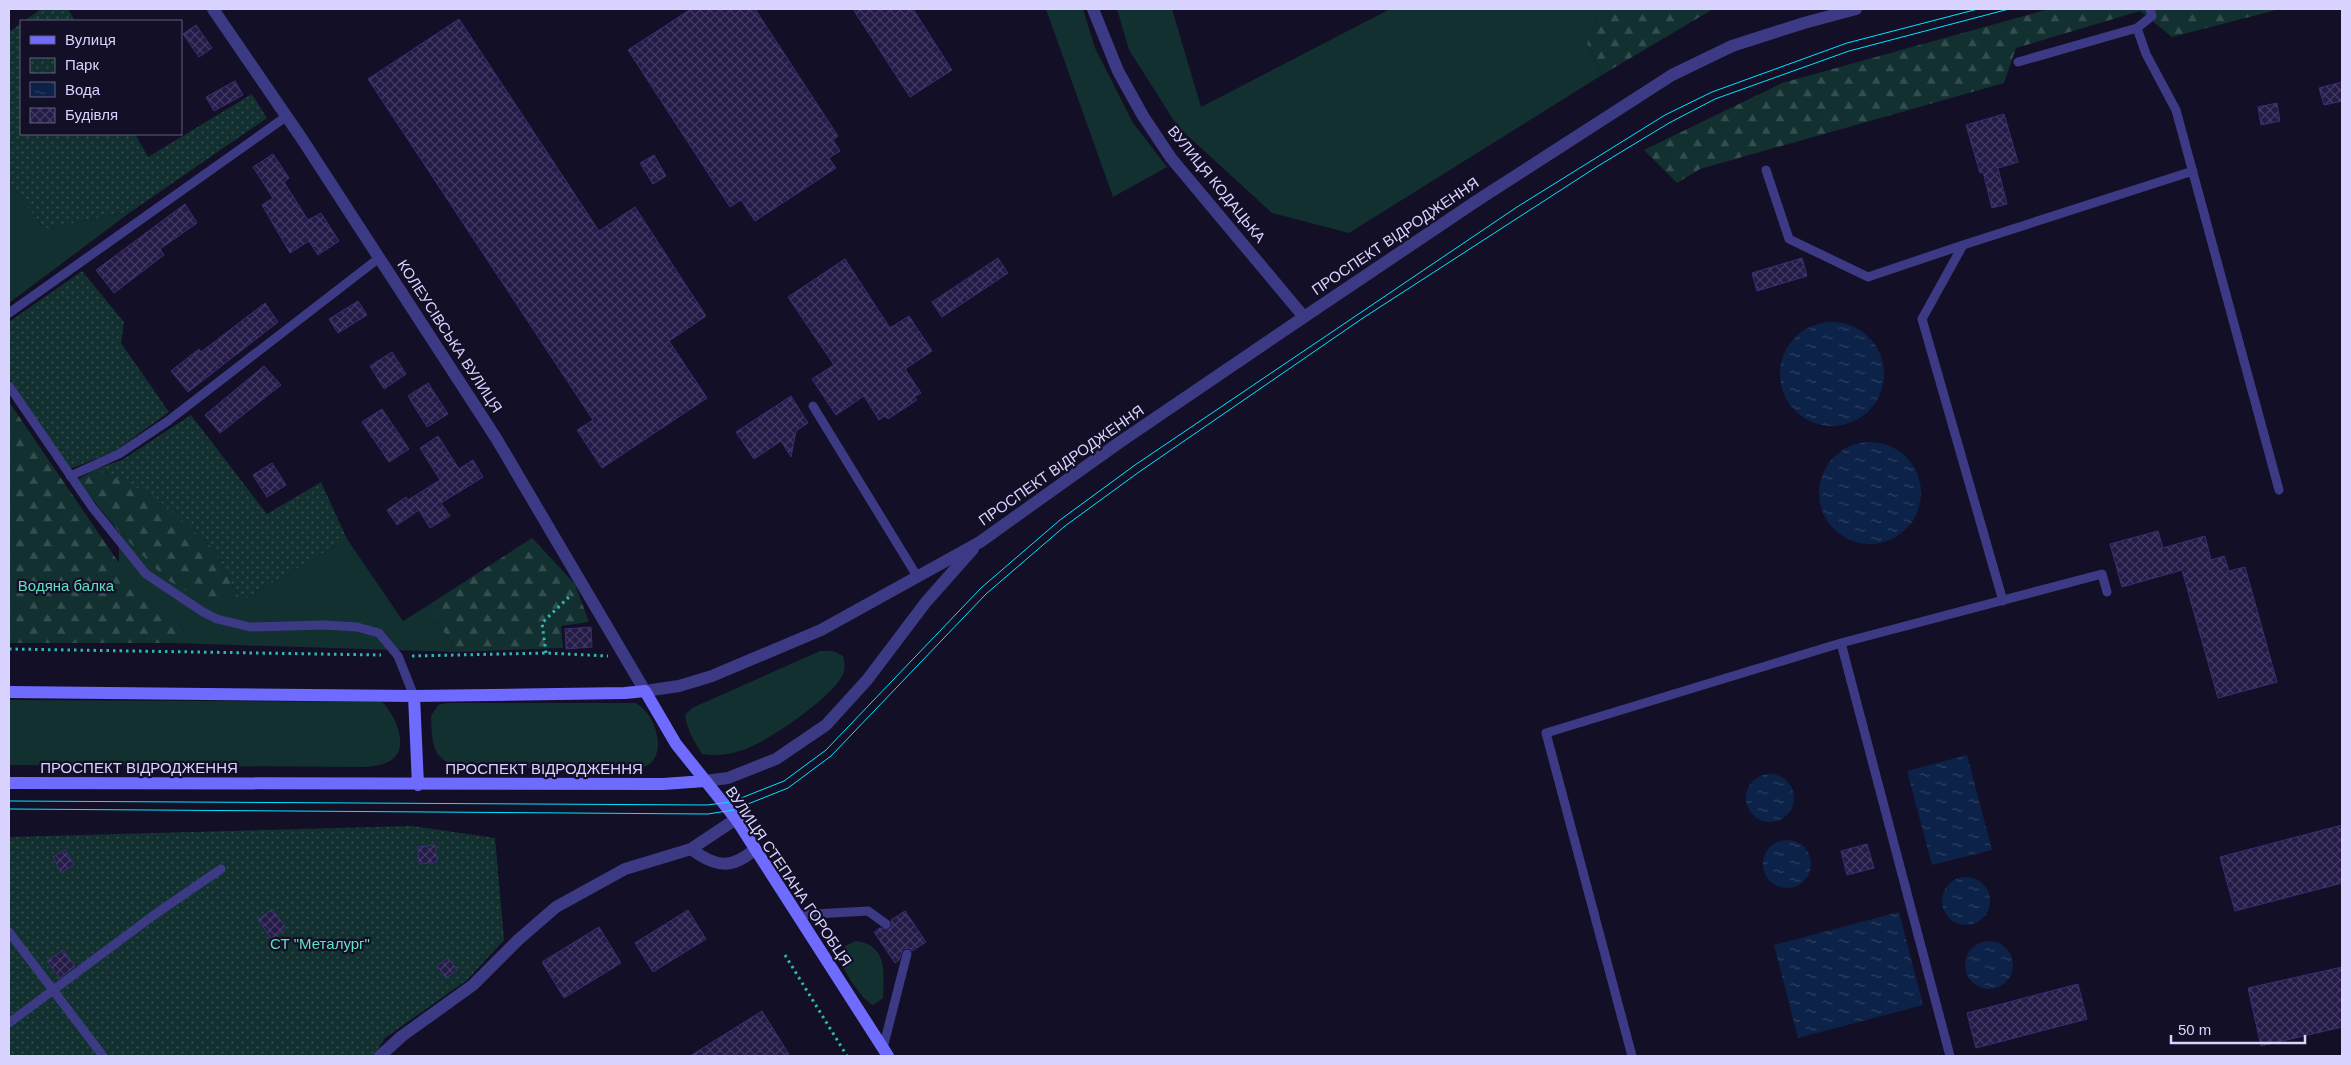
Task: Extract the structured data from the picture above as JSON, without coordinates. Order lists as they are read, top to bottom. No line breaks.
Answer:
{"streets":{"main road":["ПРОСПЕКТ ВІДРОДЖЕННЯ","ВУЛИЦЯ СТЕПАНА ГОРОБЦЯ"],"street":["ВУЛИЦЯ КОДАЦЬКА","КОЛЕУСІВСЬКА ВУЛИЦЯ"]},"crossings":[["ВУЛИЦЯ КОДАЦЬКА","ПРОСПЕКТ ВІДРОДЖЕННЯ"],["ПРОСПЕКТ ВІДРОДЖЕННЯ","КОЛЕУСІВСЬКА ВУЛИЦЯ"],["ПРОСПЕКТ ВІДРОДЖЕННЯ","ВУЛИЦЯ СТЕПАНА ГОРОБЦЯ"],["КОЛЕУСІВСЬКА ВУЛИЦЯ","ВУЛИЦЯ СТЕПАНА ГОРОБЦЯ"]],"parks":["Водяна балка","СТ \"Металург\""],"legend":["Вулиця","Парк","Вода","Будівля"],"scale_bar":"50 m"}
